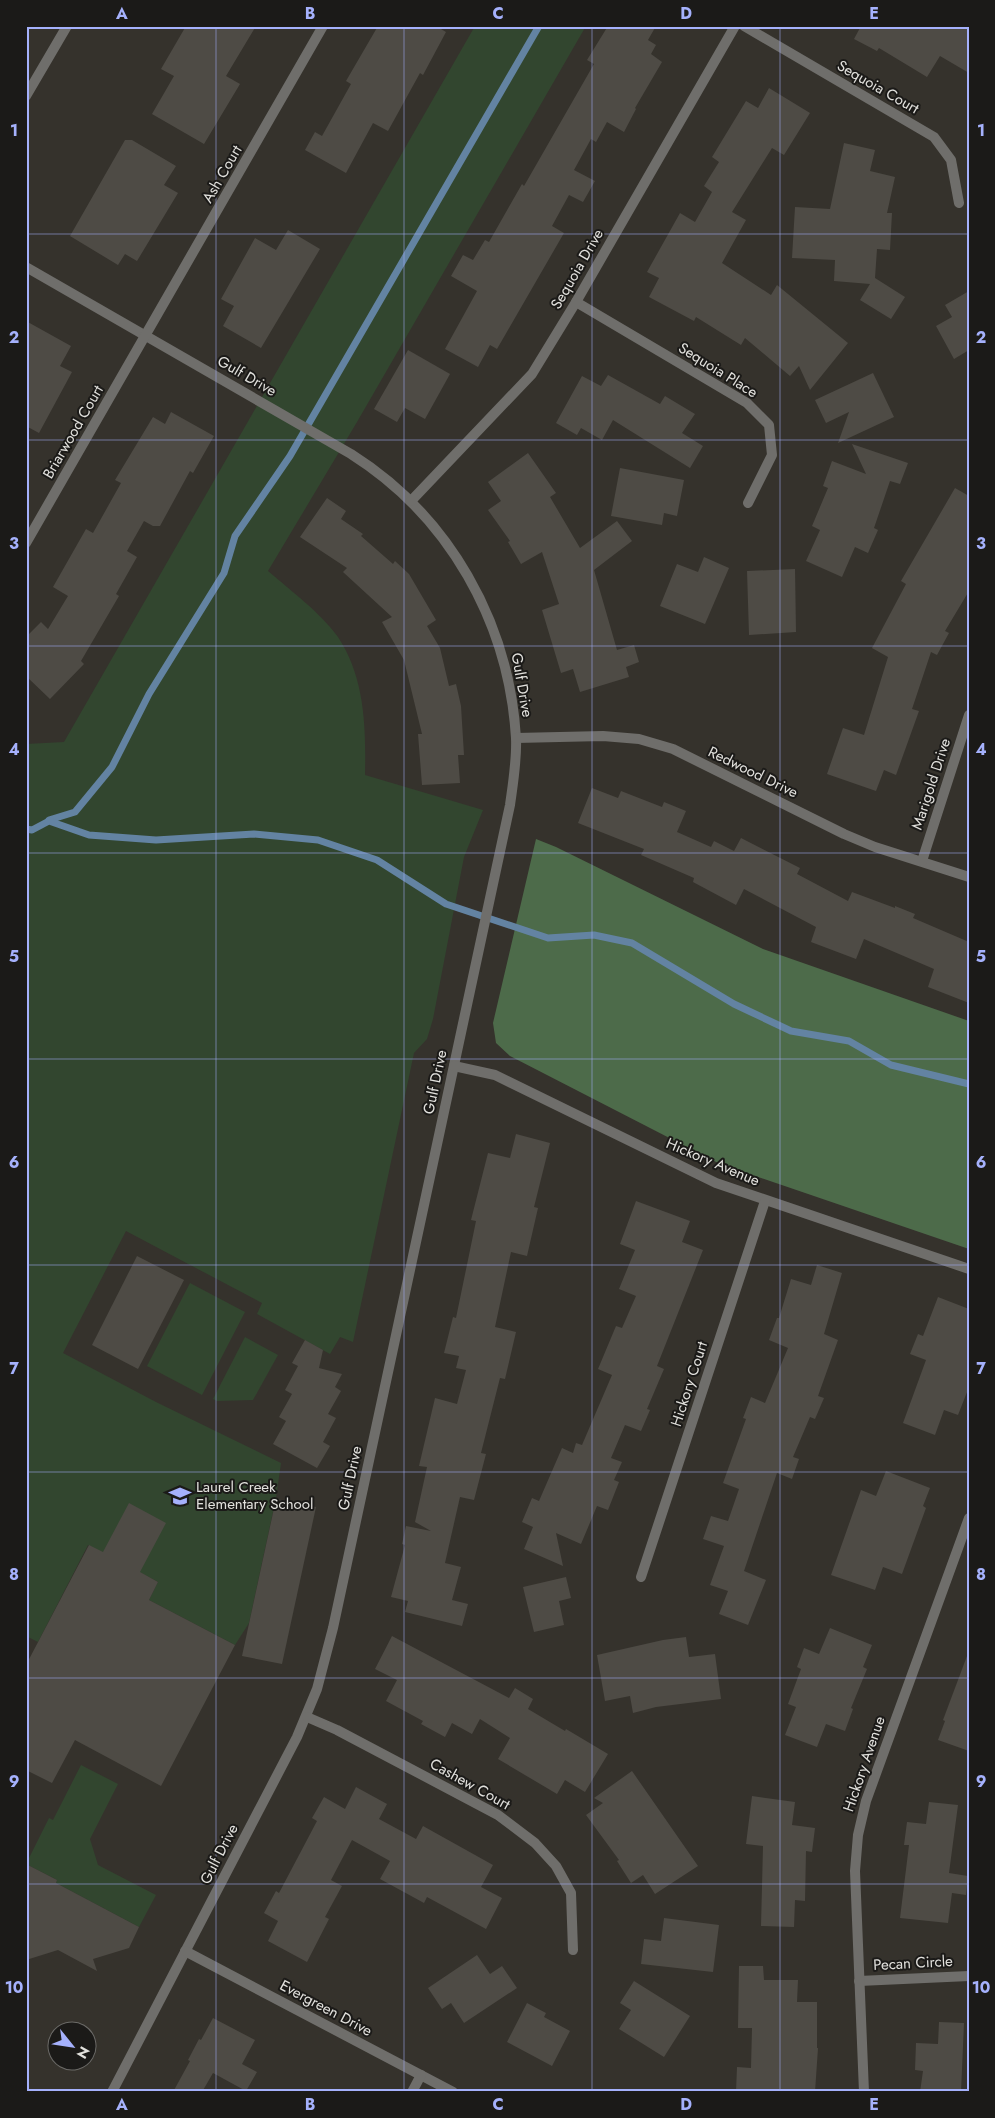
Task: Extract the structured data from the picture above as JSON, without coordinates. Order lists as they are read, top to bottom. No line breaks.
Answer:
{"streets":{"street":["Sequoia Court","Ash Court","Sequoia Drive","Sequoia Place","Gulf Drive","Briarwood Court","Redwood Drive","Marigold Drive","Hickory Avenue","Hickory Court","Cashew Court","Pecan Circle","Evergreen Drive"]},"crossings":[["Ash Court","Gulf Drive"],["Ash Court","Briarwood Court"],["Sequoia Drive","Sequoia Place"],["Sequoia Drive","Gulf Drive"],["Gulf Drive","Briarwood Court"],["Gulf Drive","Redwood Drive"],["Gulf Drive","Hickory Avenue"],["Gulf Drive","Cashew Court"],["Gulf Drive","Evergreen Drive"],["Redwood Drive","Marigold Drive"],["Hickory Avenue","Hickory Court"],["Hickory Avenue","Pecan Circle"]],"places":{"school or university":["Laurel Creek Elementary School"]},"north":"bottom right","grid":{"columns":["A","B","C","D","E"],"rows":["1","2","3","4","5","6","7","8","9","10"]}}
